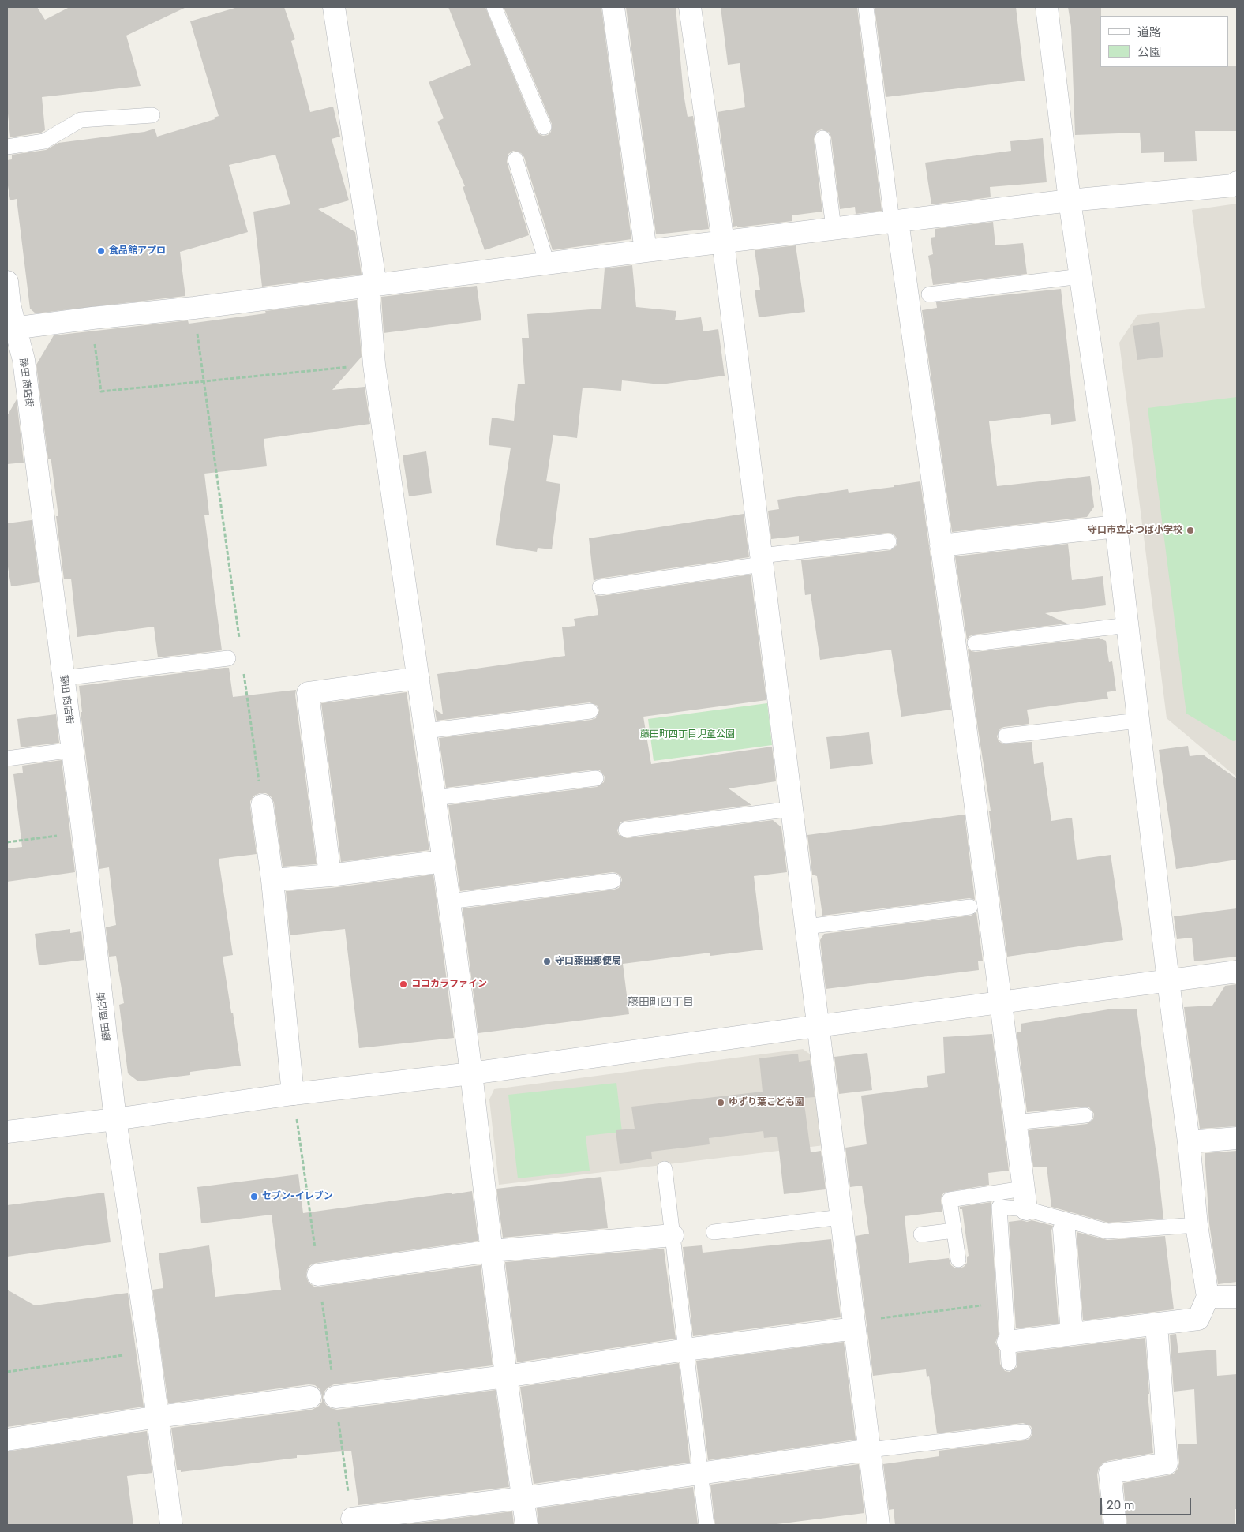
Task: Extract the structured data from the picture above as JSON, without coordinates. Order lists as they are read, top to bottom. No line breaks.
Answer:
{"streets":{"street":["藤田 商店街"]},"districts":["藤田町四丁目"],"parks":["藤田町四丁目児童公園"],"places":["食品館アプロ","守口市立よつば小学校","守口藤田郵便局","ココカラファイン","ゆずり葉こども園","セブン-イレブン"],"legend":["道路","公園"],"scale_bar":"20 m"}
